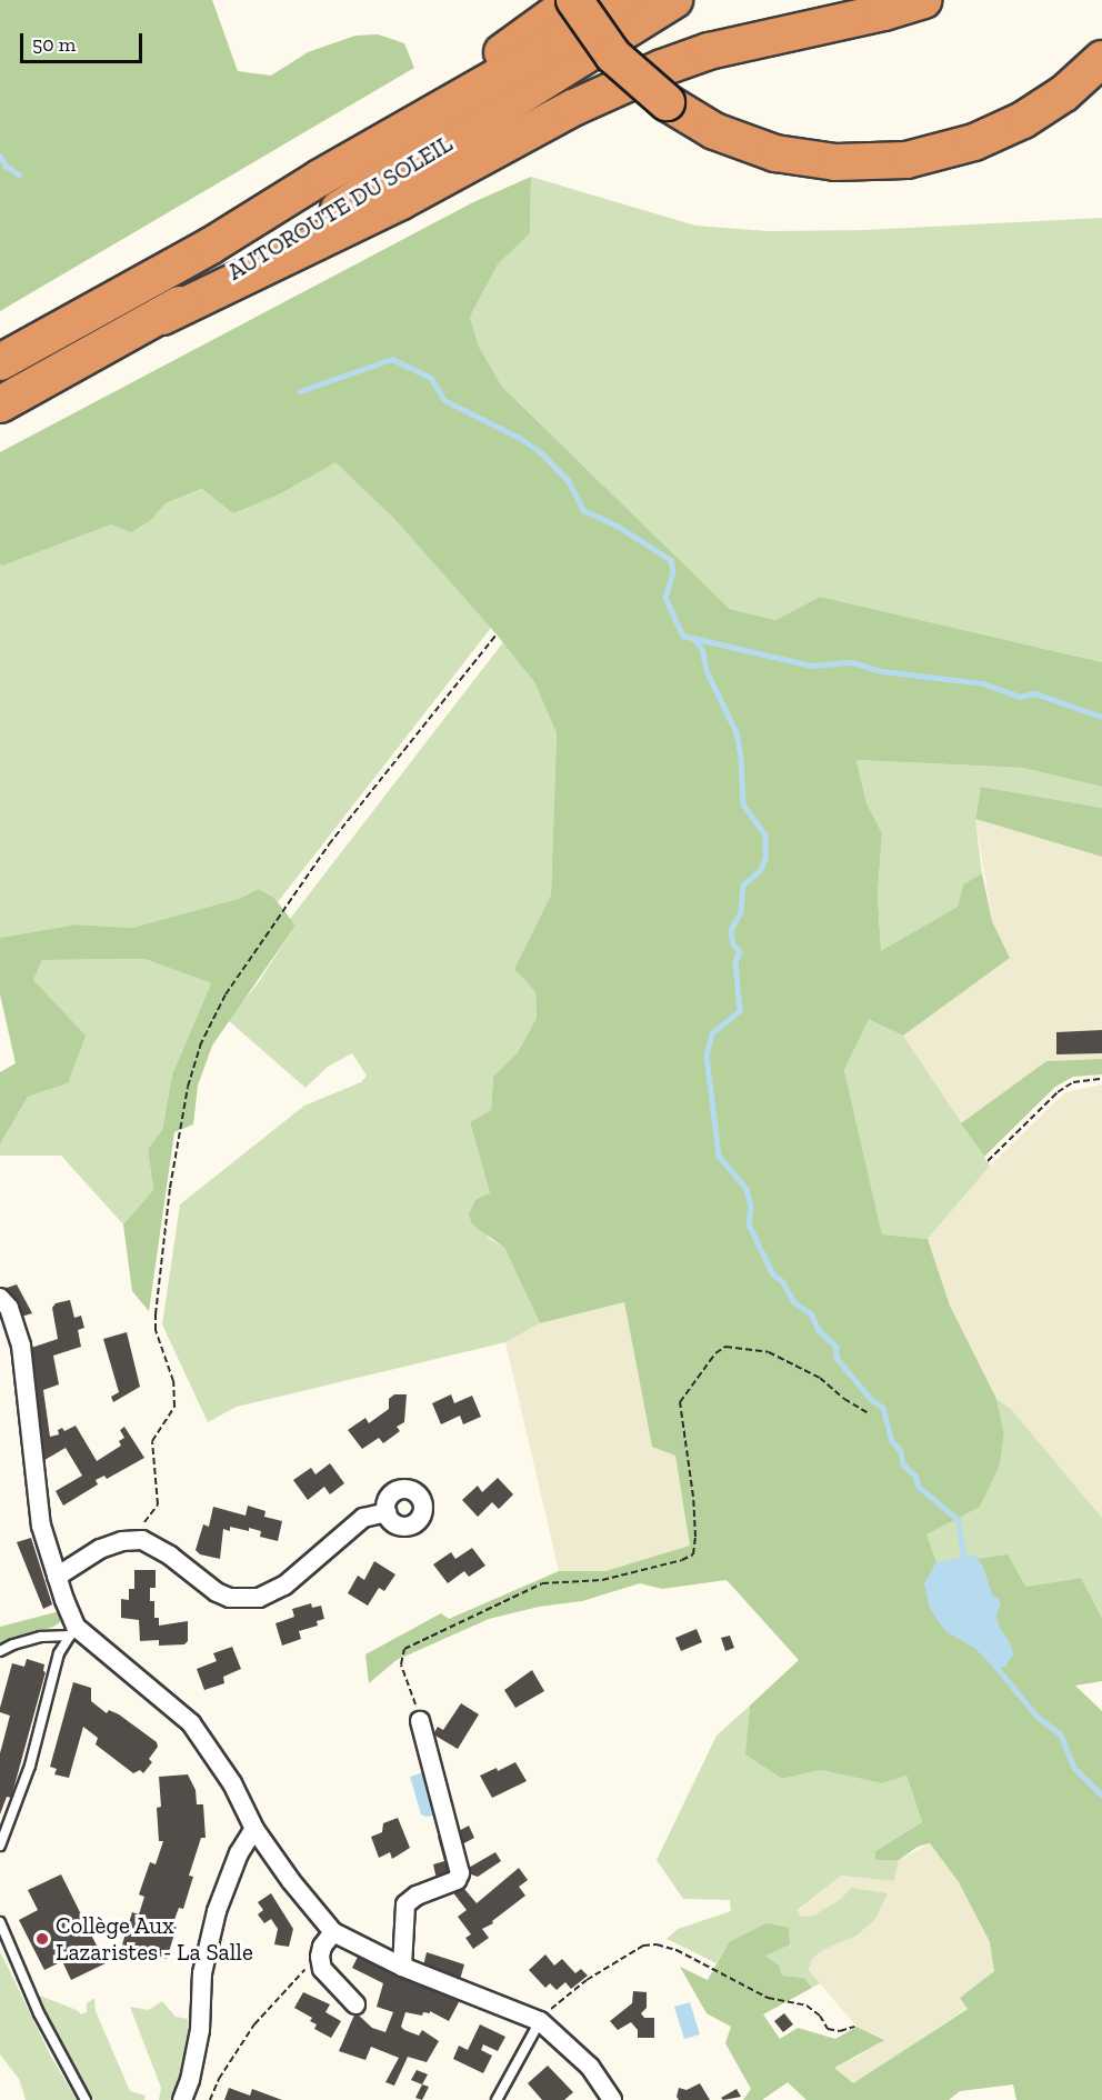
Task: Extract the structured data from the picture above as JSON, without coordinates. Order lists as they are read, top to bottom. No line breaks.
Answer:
{"streets":{"highway":["AUTOROUTE DU SOLEIL"]},"places":["Collège Aux Lazaristes - La Salle"],"scale_bar":"50 m"}
